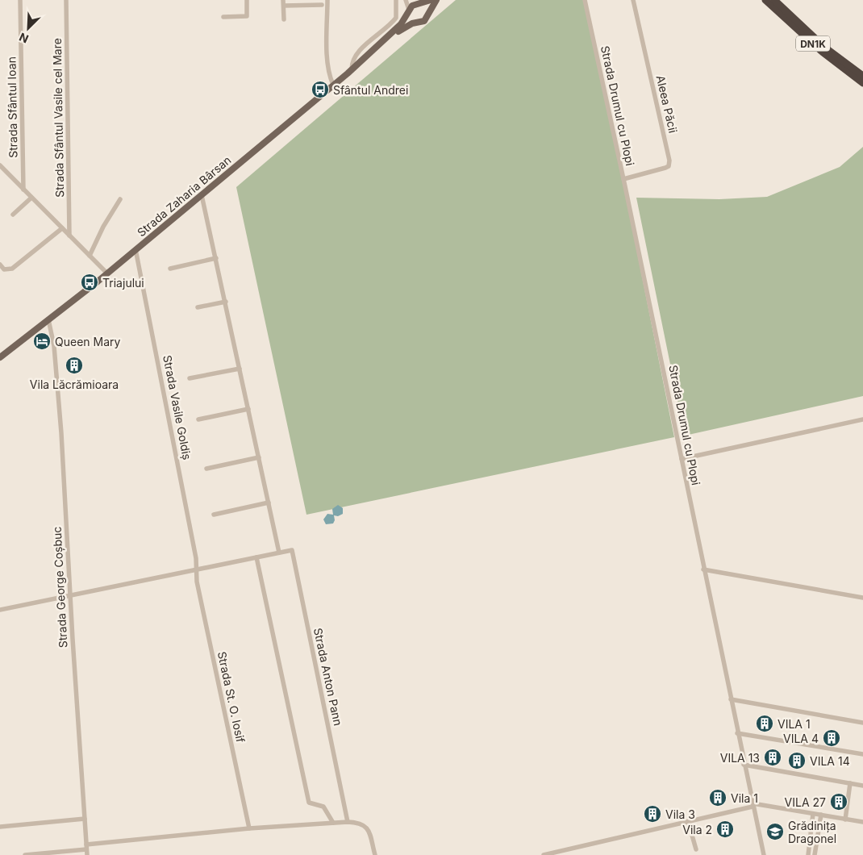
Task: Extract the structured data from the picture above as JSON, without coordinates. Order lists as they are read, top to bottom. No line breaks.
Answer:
{"streets":{"highway":["DN1K"],"main road":["Strada Zaharia Bârsan"],"street":["Aleea Păcii","Strada Drumul cu Plopi","Strada Sfântul Ioan","Strada Sfântul Vasile cel Mare","Strada Vasile Goldiș","Strada George Coșbuc","Strada Anton Pann","Strada St. O. Iosif"]},"crossings":[["Aleea Păcii","Strada Drumul cu Plopi"],["Strada Zaharia Bârsan","Strada Vasile Goldiș"],["Strada Zaharia Bârsan","Strada George Coșbuc"],["Strada Vasile Goldiș","Strada St. O. Iosif"]],"places":{"bus stop":["Sfântul Andrei","Triajului"],"hotel":["Queen Mary"],"building":["Vila Lăcrămioara","VILA 1","VILA 4","VILA 13","VILA 14","Vila 1","VILA 27","Vila 3","Vila 2"],"school or university":["Grădinița Dragonel"]},"north":"bottom left"}
